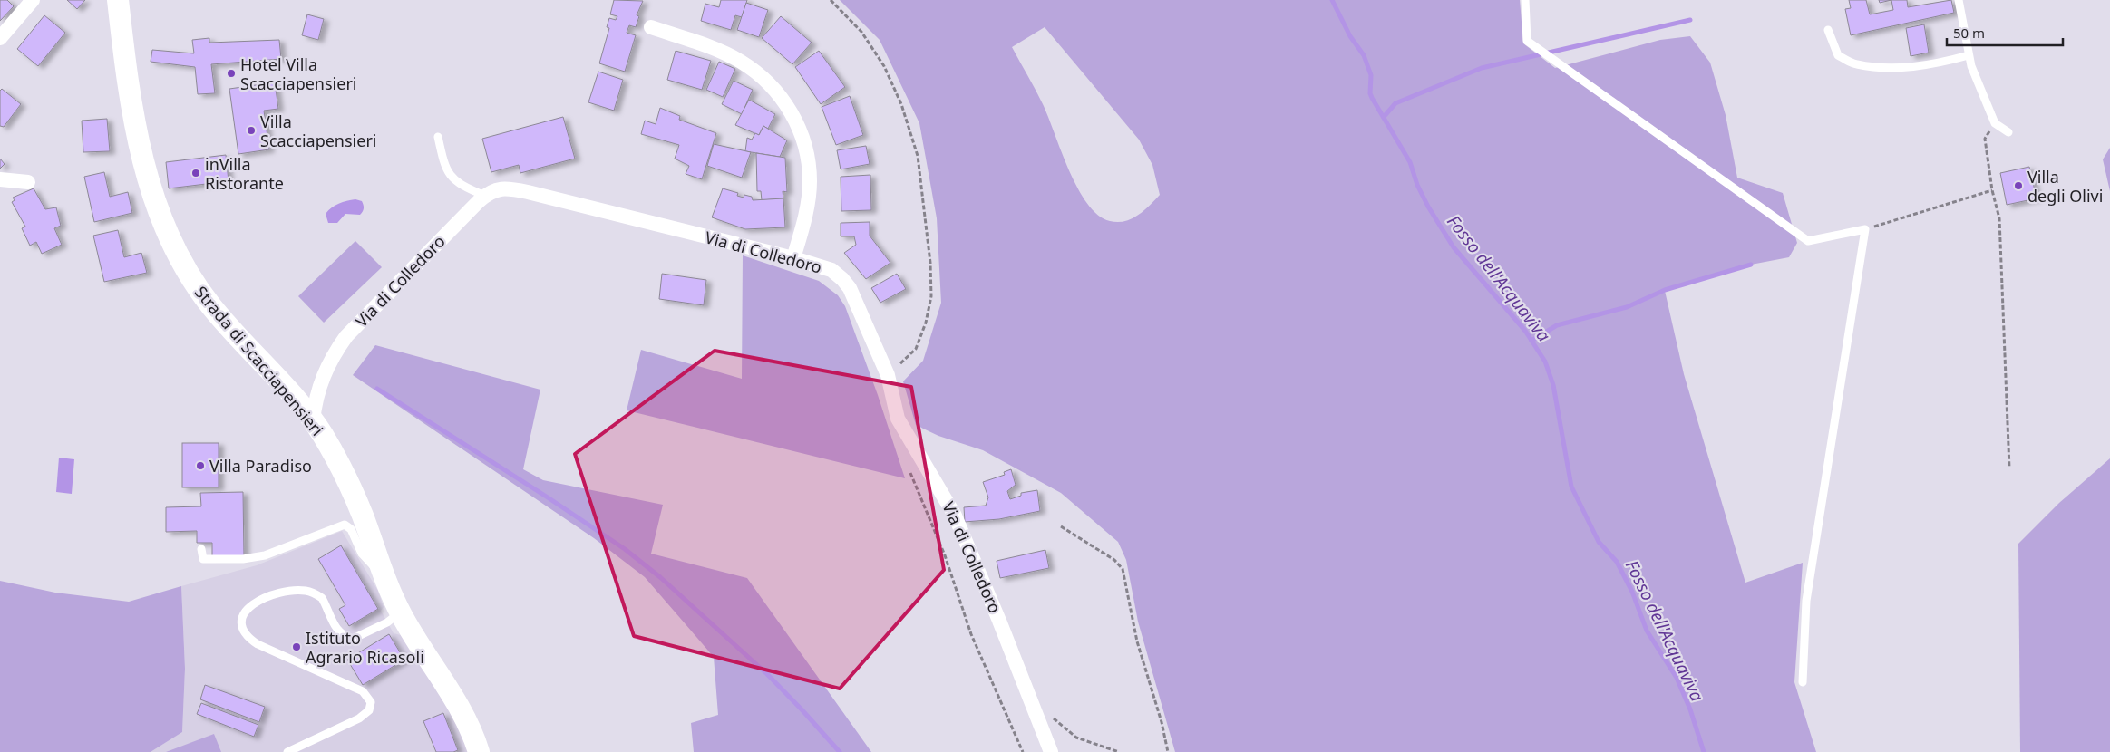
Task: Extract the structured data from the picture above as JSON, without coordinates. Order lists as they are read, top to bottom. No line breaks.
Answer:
{"streets":{"street":["Via di Colledoro","Strada di Scacciapensieri"]},"crossings":[["Via di Colledoro","Strada di Scacciapensieri"]],"water":["Fosso dell'Acquaviva"],"places":["Hotel Villa Scacciapensieri","Villa Scacciapensieri","inVilla Ristorante","Villa degli Olivi","Villa Paradiso","Istituto Agrario Ricasoli"],"scale_bar":"50 m"}
